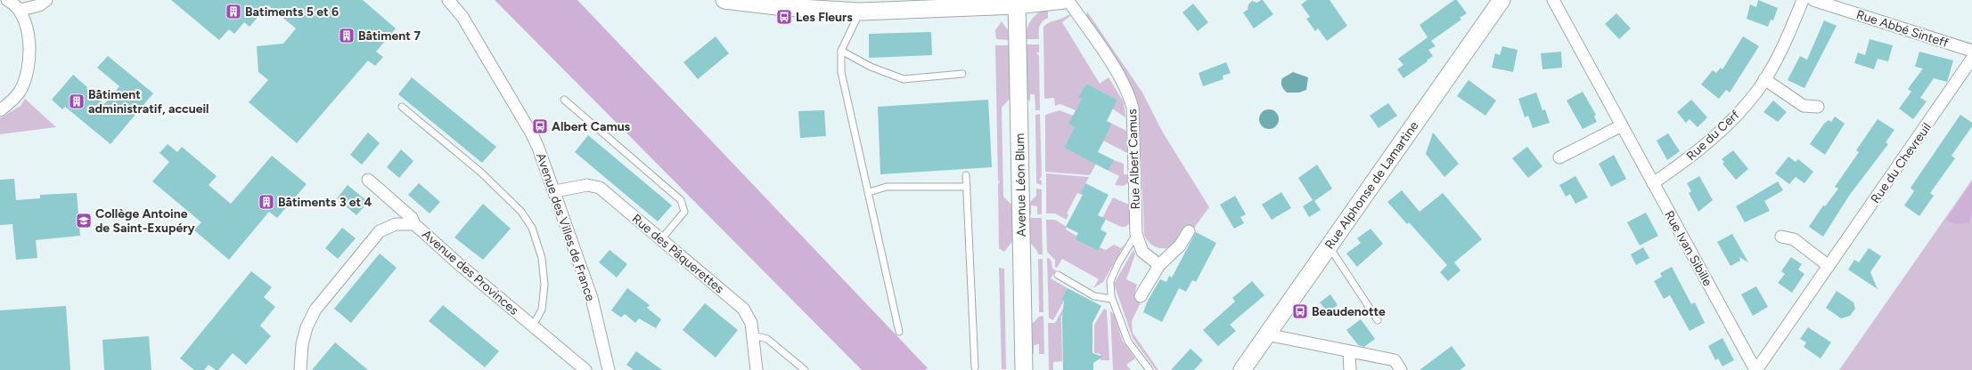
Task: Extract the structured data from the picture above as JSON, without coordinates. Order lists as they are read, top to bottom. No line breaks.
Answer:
{"streets":{"street":["Rue Abbé Sinteff","Rue du Cerf","Rue Albert Camus","Rue du Chevreuil","Avenue Léon Blum","Rue Alphonse de Lamartine","Avenue des Villes de France","Rue Ivan Sibille","Rue des Pâquerettes","Avenue des Provinces"]},"crossings":[["Rue du Cerf","Rue Ivan Sibille"],["Rue du Chevreuil","Rue Ivan Sibille"],["Avenue des Villes de France","Rue des Pâquerettes"]],"places":{"building":["Batiments 5 et 6","Bâtiment 7","Bâtiment administratif, accueil","Bâtiments 3 et 4"],"bus stop":["Les Fleurs","Albert Camus","Beaudenotte"],"school or university":["Collège Antoine de Saint-Exupéry"]}}
